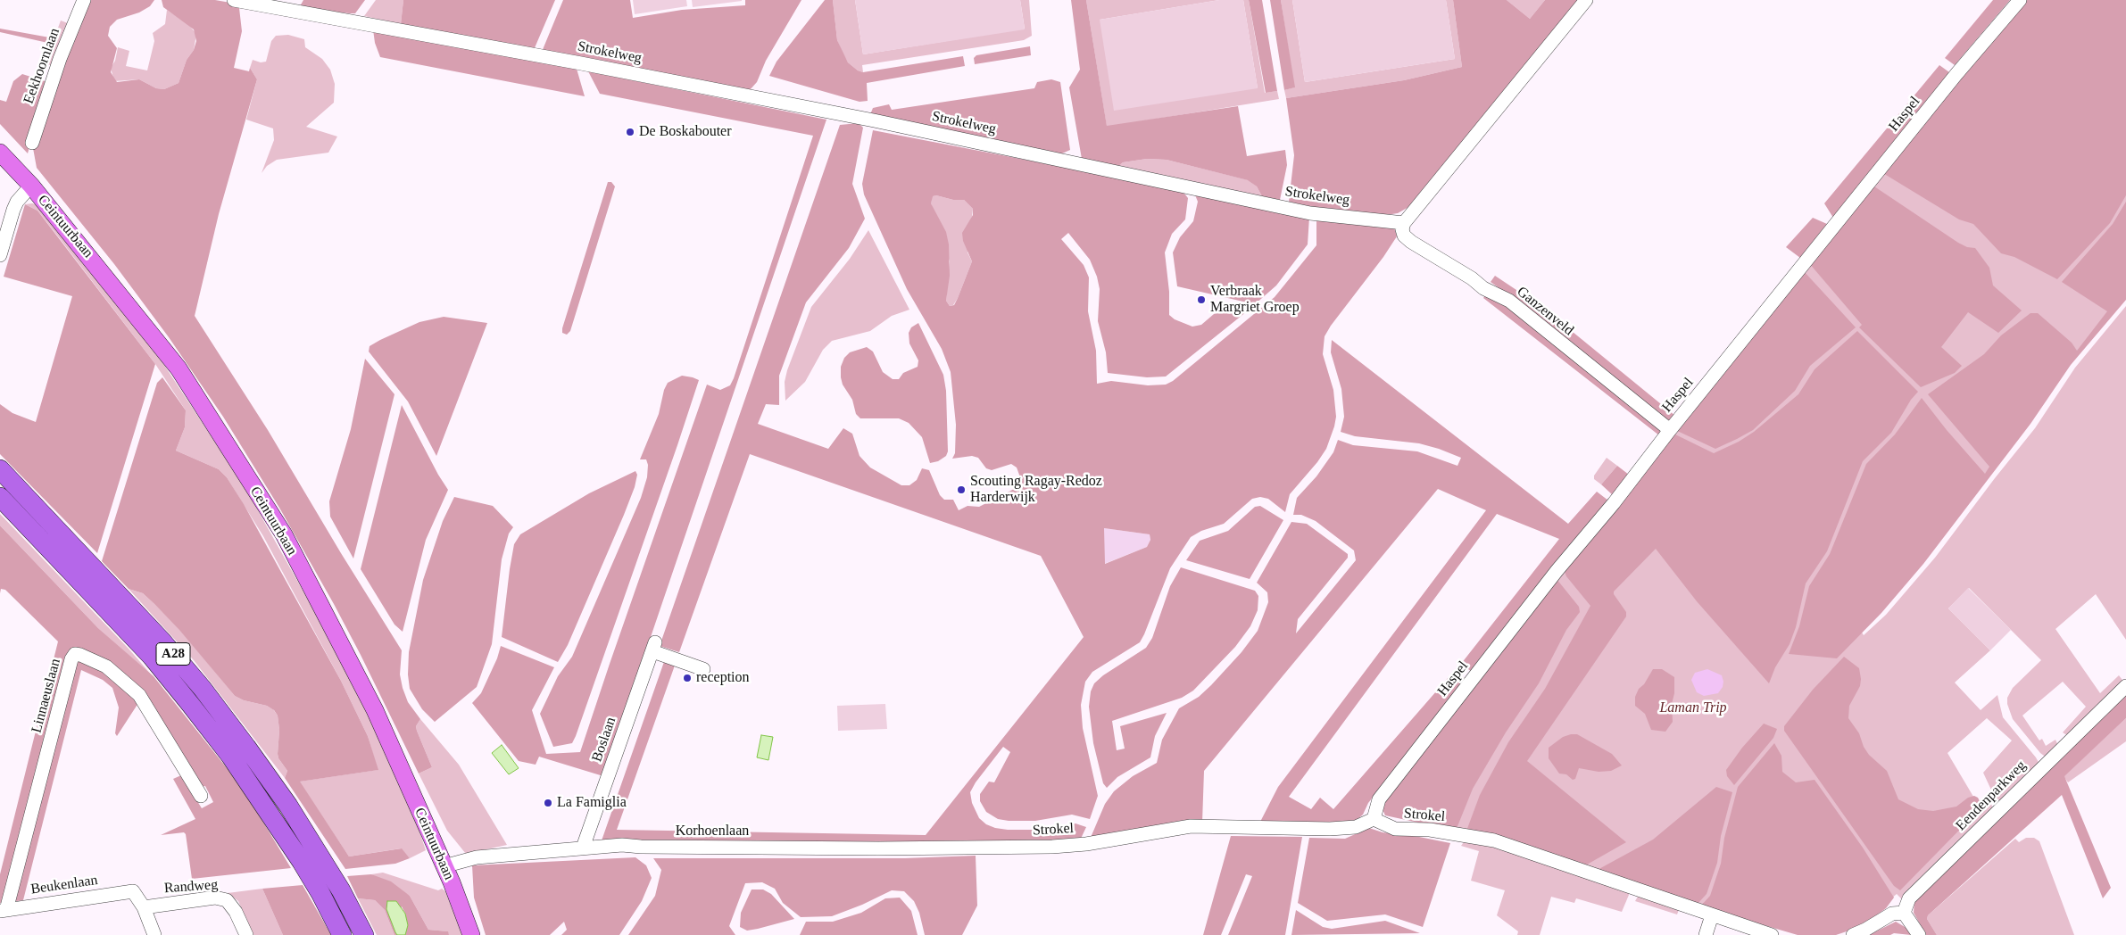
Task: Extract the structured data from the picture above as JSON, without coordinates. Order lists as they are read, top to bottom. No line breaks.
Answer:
{"streets":{"highway":["A28"],"main road":["Ceintuurbaan"],"street":["Strokelweg","Eekhoornlaan","Haspel","Ganzenveld","Linnaeuslaan","Boslaan","Eendenparkweg","Strokel","Korhoenlaan","Beukenlaan","Randweg"]},"crossings":[["Strokelweg","Ganzenveld"],["Haspel","Ganzenveld"],["Haspel","Strokel"],["Ceintuurbaan","Korhoenlaan"],["Linnaeuslaan","Beukenlaan"],["Boslaan","Korhoenlaan"],["Strokel","Korhoenlaan"],["Beukenlaan","Randweg"]],"parks":["Laman Trip"],"places":["De Boskabouter","Verbraak Margriet Groep","Scouting Ragay-Redoz Harderwijk","reception","La Famiglia"]}
